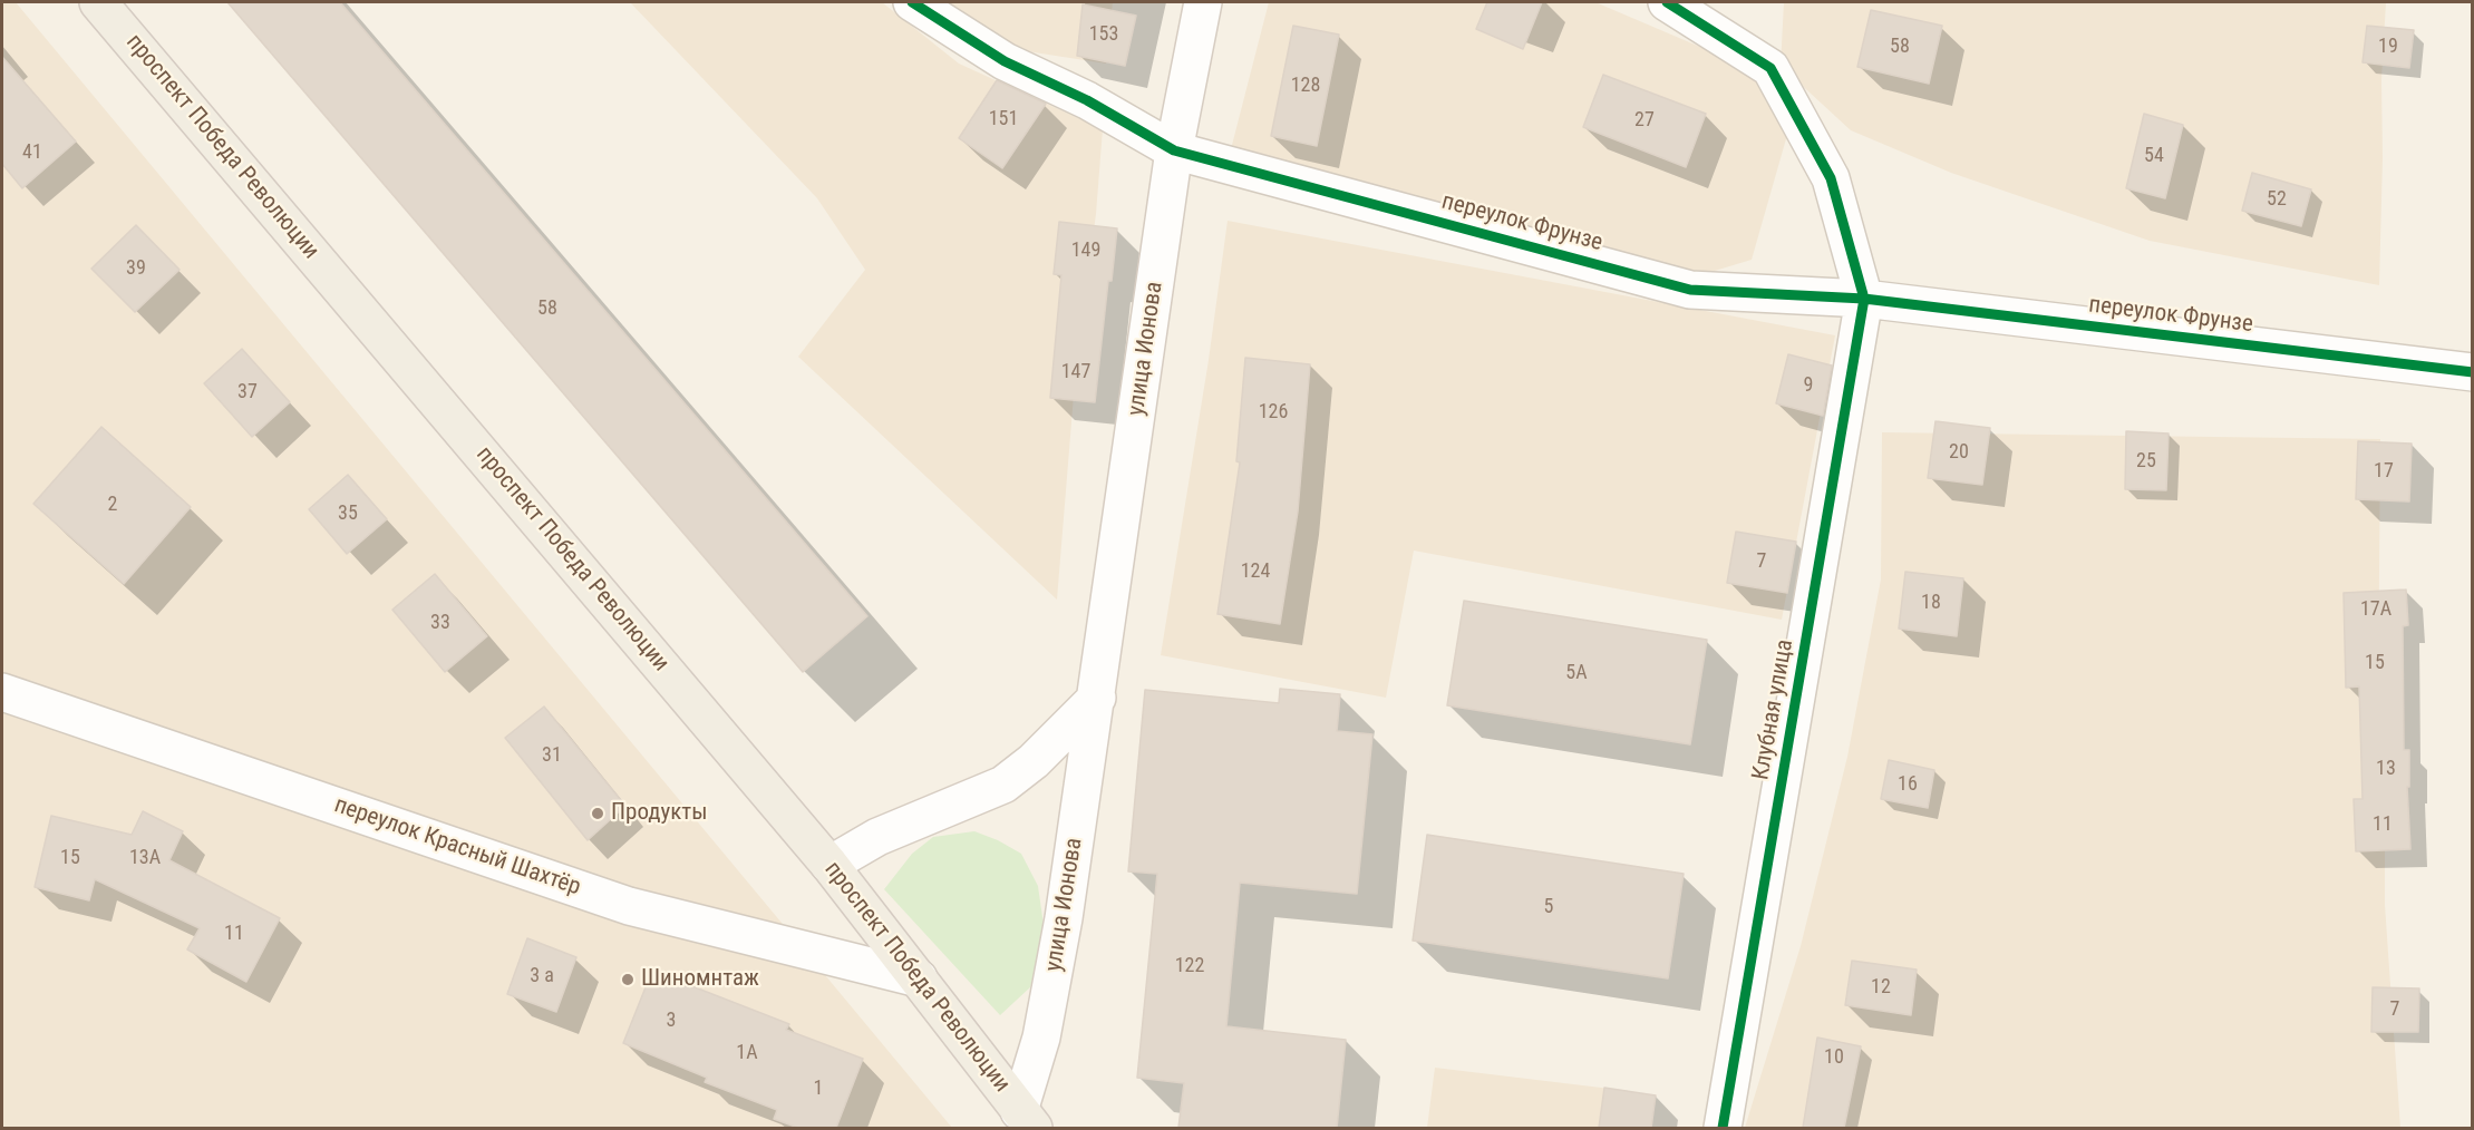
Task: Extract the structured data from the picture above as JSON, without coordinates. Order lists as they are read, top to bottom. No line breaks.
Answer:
{"streets":{"main road":["проспект Победа Революции"],"street":["переулок Фрунзе","улица Ионова","Клубная улица","переулок Красный Шахтёр"]},"crossings":[["проспект Победа Революции","улица Ионова"],["проспект Победа Революции","переулок Красный Шахтёр"],["переулок Фрунзе","улица Ионова"],["переулок Фрунзе","Клубная улица"]],"places":["Продукты","Шиномнтаж"],"house_numbers":["153","58","19","128","151","27","41","54","52","149","39","58","147","9","37","126","20","25","17","2","35","7","124","18","17А","33","15","5А","31","13","16","11","15","13А","5","11","122","3 а","12","7","3","1А","10","1"]}
